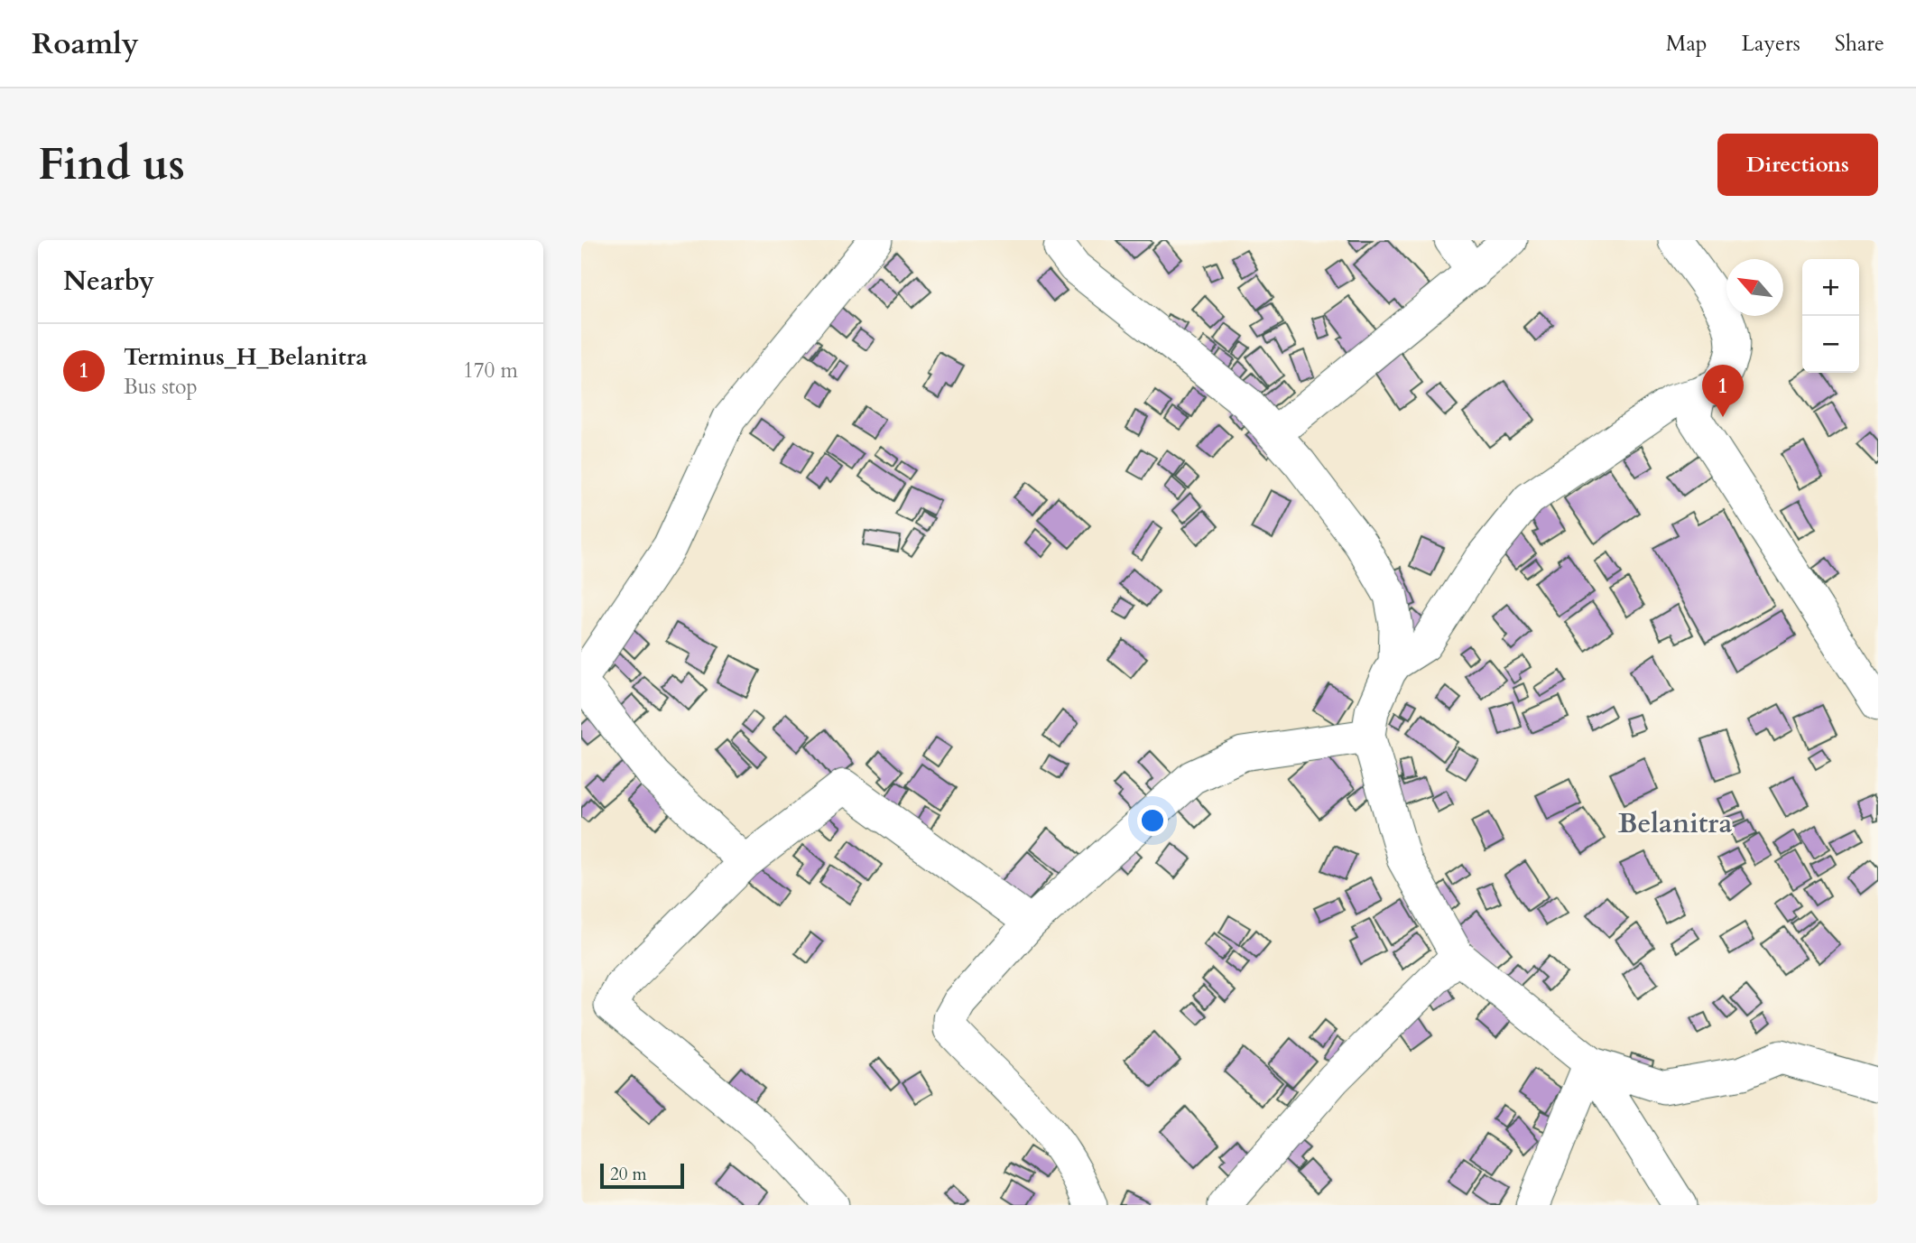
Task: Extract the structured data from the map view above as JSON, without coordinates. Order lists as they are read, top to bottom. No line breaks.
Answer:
{"districts":["Belanitra"],"scale_bar":"20 m","north":"top left","page":{"header":"Roamly","nav":["Map","Layers","Share"],"buttons":"Directions","title":"Find us","heading":"Nearby","map_buttons":["+","−"],"list":[{"mark":"1","name":"Terminus_H_Belanitra","note":"Bus stop","value":"170 m"}],"pins":"1","scale":"20 m"}}
